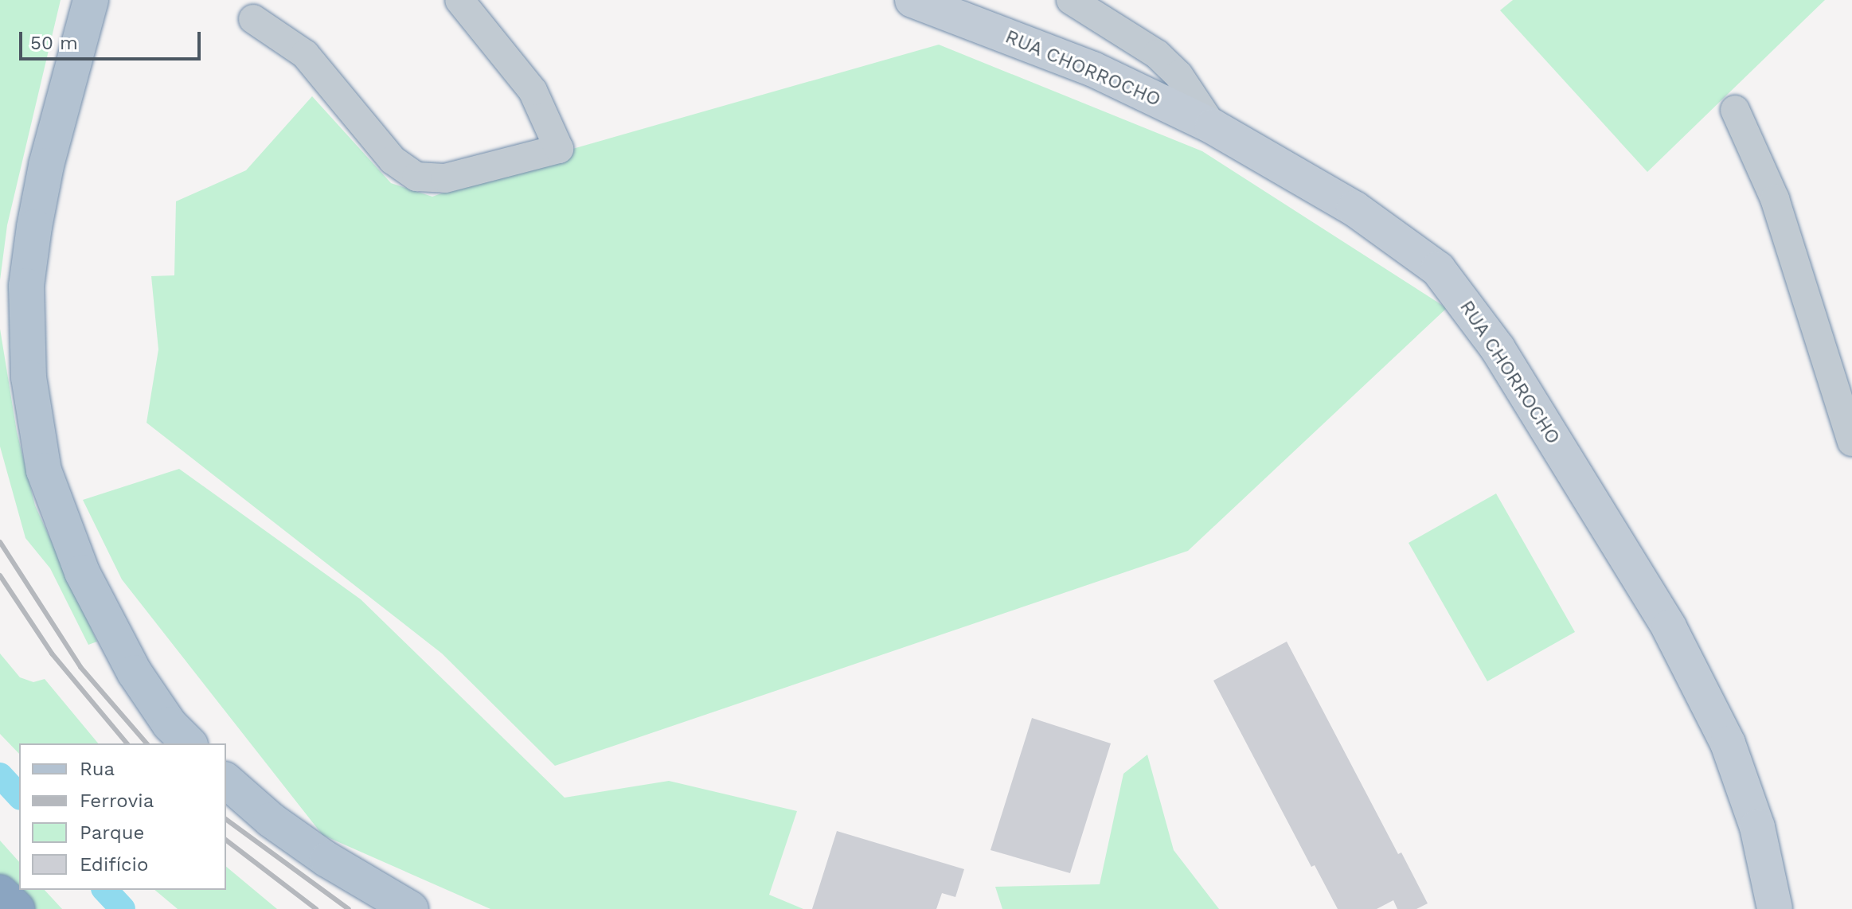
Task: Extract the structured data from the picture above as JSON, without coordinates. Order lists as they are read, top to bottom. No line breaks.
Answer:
{"streets":{"street":["RUA CHORROCHO"]},"legend":["Rua","Ferrovia","Parque","Edifício"],"scale_bar":"50 m"}
